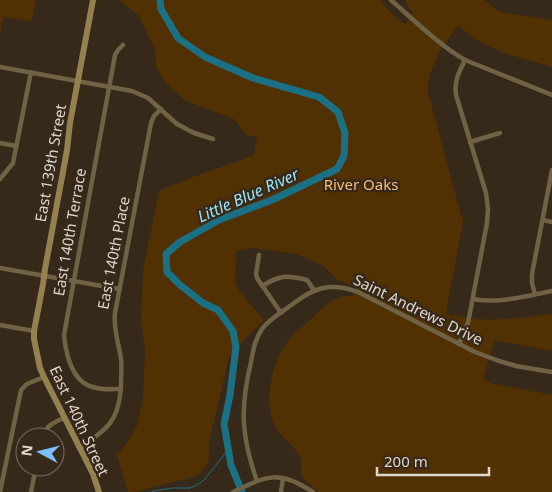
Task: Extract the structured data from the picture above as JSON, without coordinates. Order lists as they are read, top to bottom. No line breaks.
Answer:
{"streets":{"street":["East 139th Street","East 140th Terrace","East 140th Place","Saint Andrews Drive","East 140th Street"]},"crossings":[["East 139th Street","East 140th Street"],["East 140th Terrace","East 140th Place"],["East 140th Place","East 140th Street"]],"water":["Little Blue River"],"parks":["River Oaks"],"scale_bar":"200 m","north":"left"}
